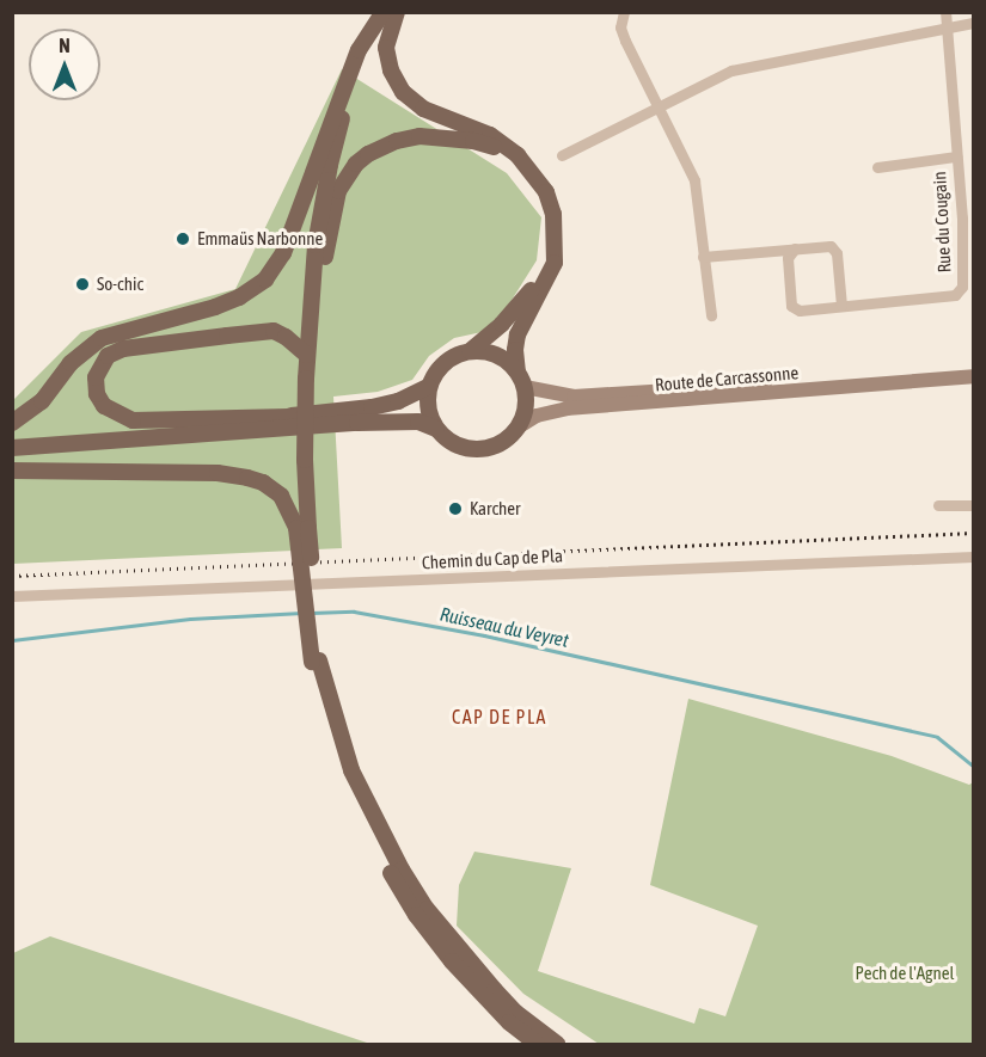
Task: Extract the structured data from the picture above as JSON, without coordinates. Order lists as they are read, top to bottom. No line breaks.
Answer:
{"streets":{"main road":["Route de Carcassonne"],"street":["Rue du Cougain","Chemin du Cap de Pla"]},"districts":["CAP DE PLA"],"water":["Ruisseau du Veyret"],"parks":["Pech de l'Agnel"],"places":["Emmaüs Narbonne","So-chic","Karcher"],"north":"top"}
